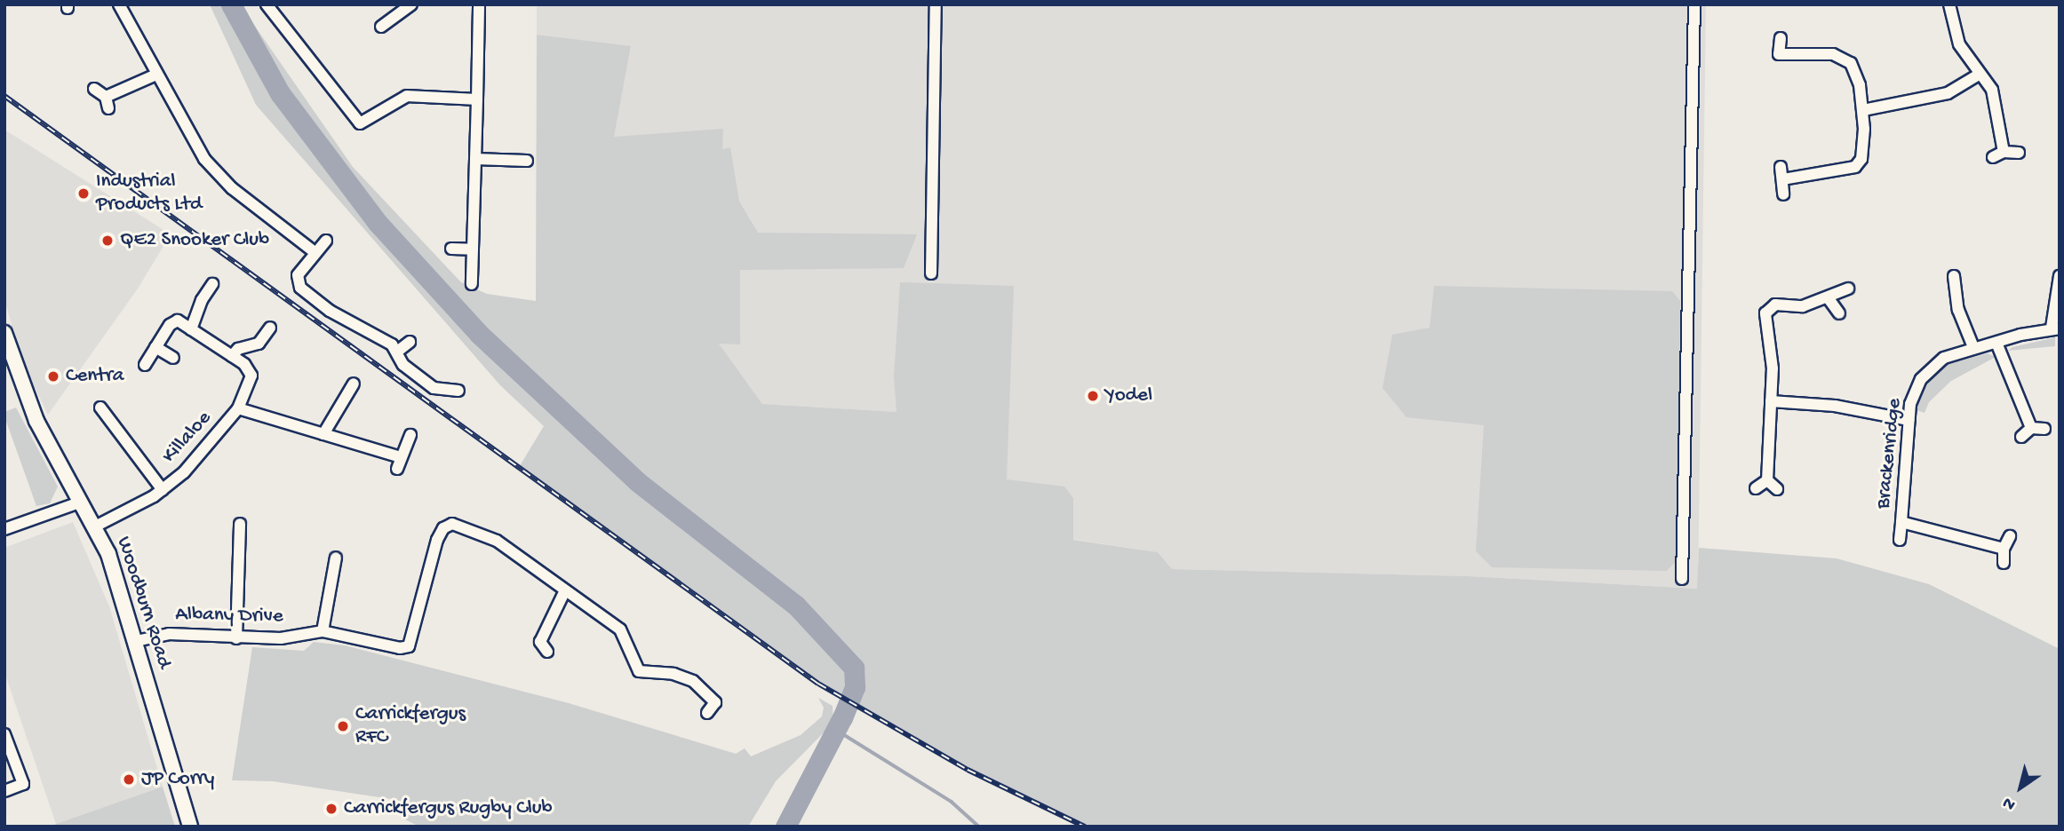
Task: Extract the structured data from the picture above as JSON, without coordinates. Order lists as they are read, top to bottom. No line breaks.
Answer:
{"streets":{"street":["Killaloe","Brackenridge","Woodburn Road","Albany Drive"]},"crossings":[["Killaloe","Woodburn Road"],["Woodburn Road","Albany Drive"]],"places":["Industrial Products Ltd","QE2 Snooker Club","Centra","Yodel","Carrickfergus RFC","JP Corry","Carrickfergus Rugby Club"],"north":"bottom left"}
